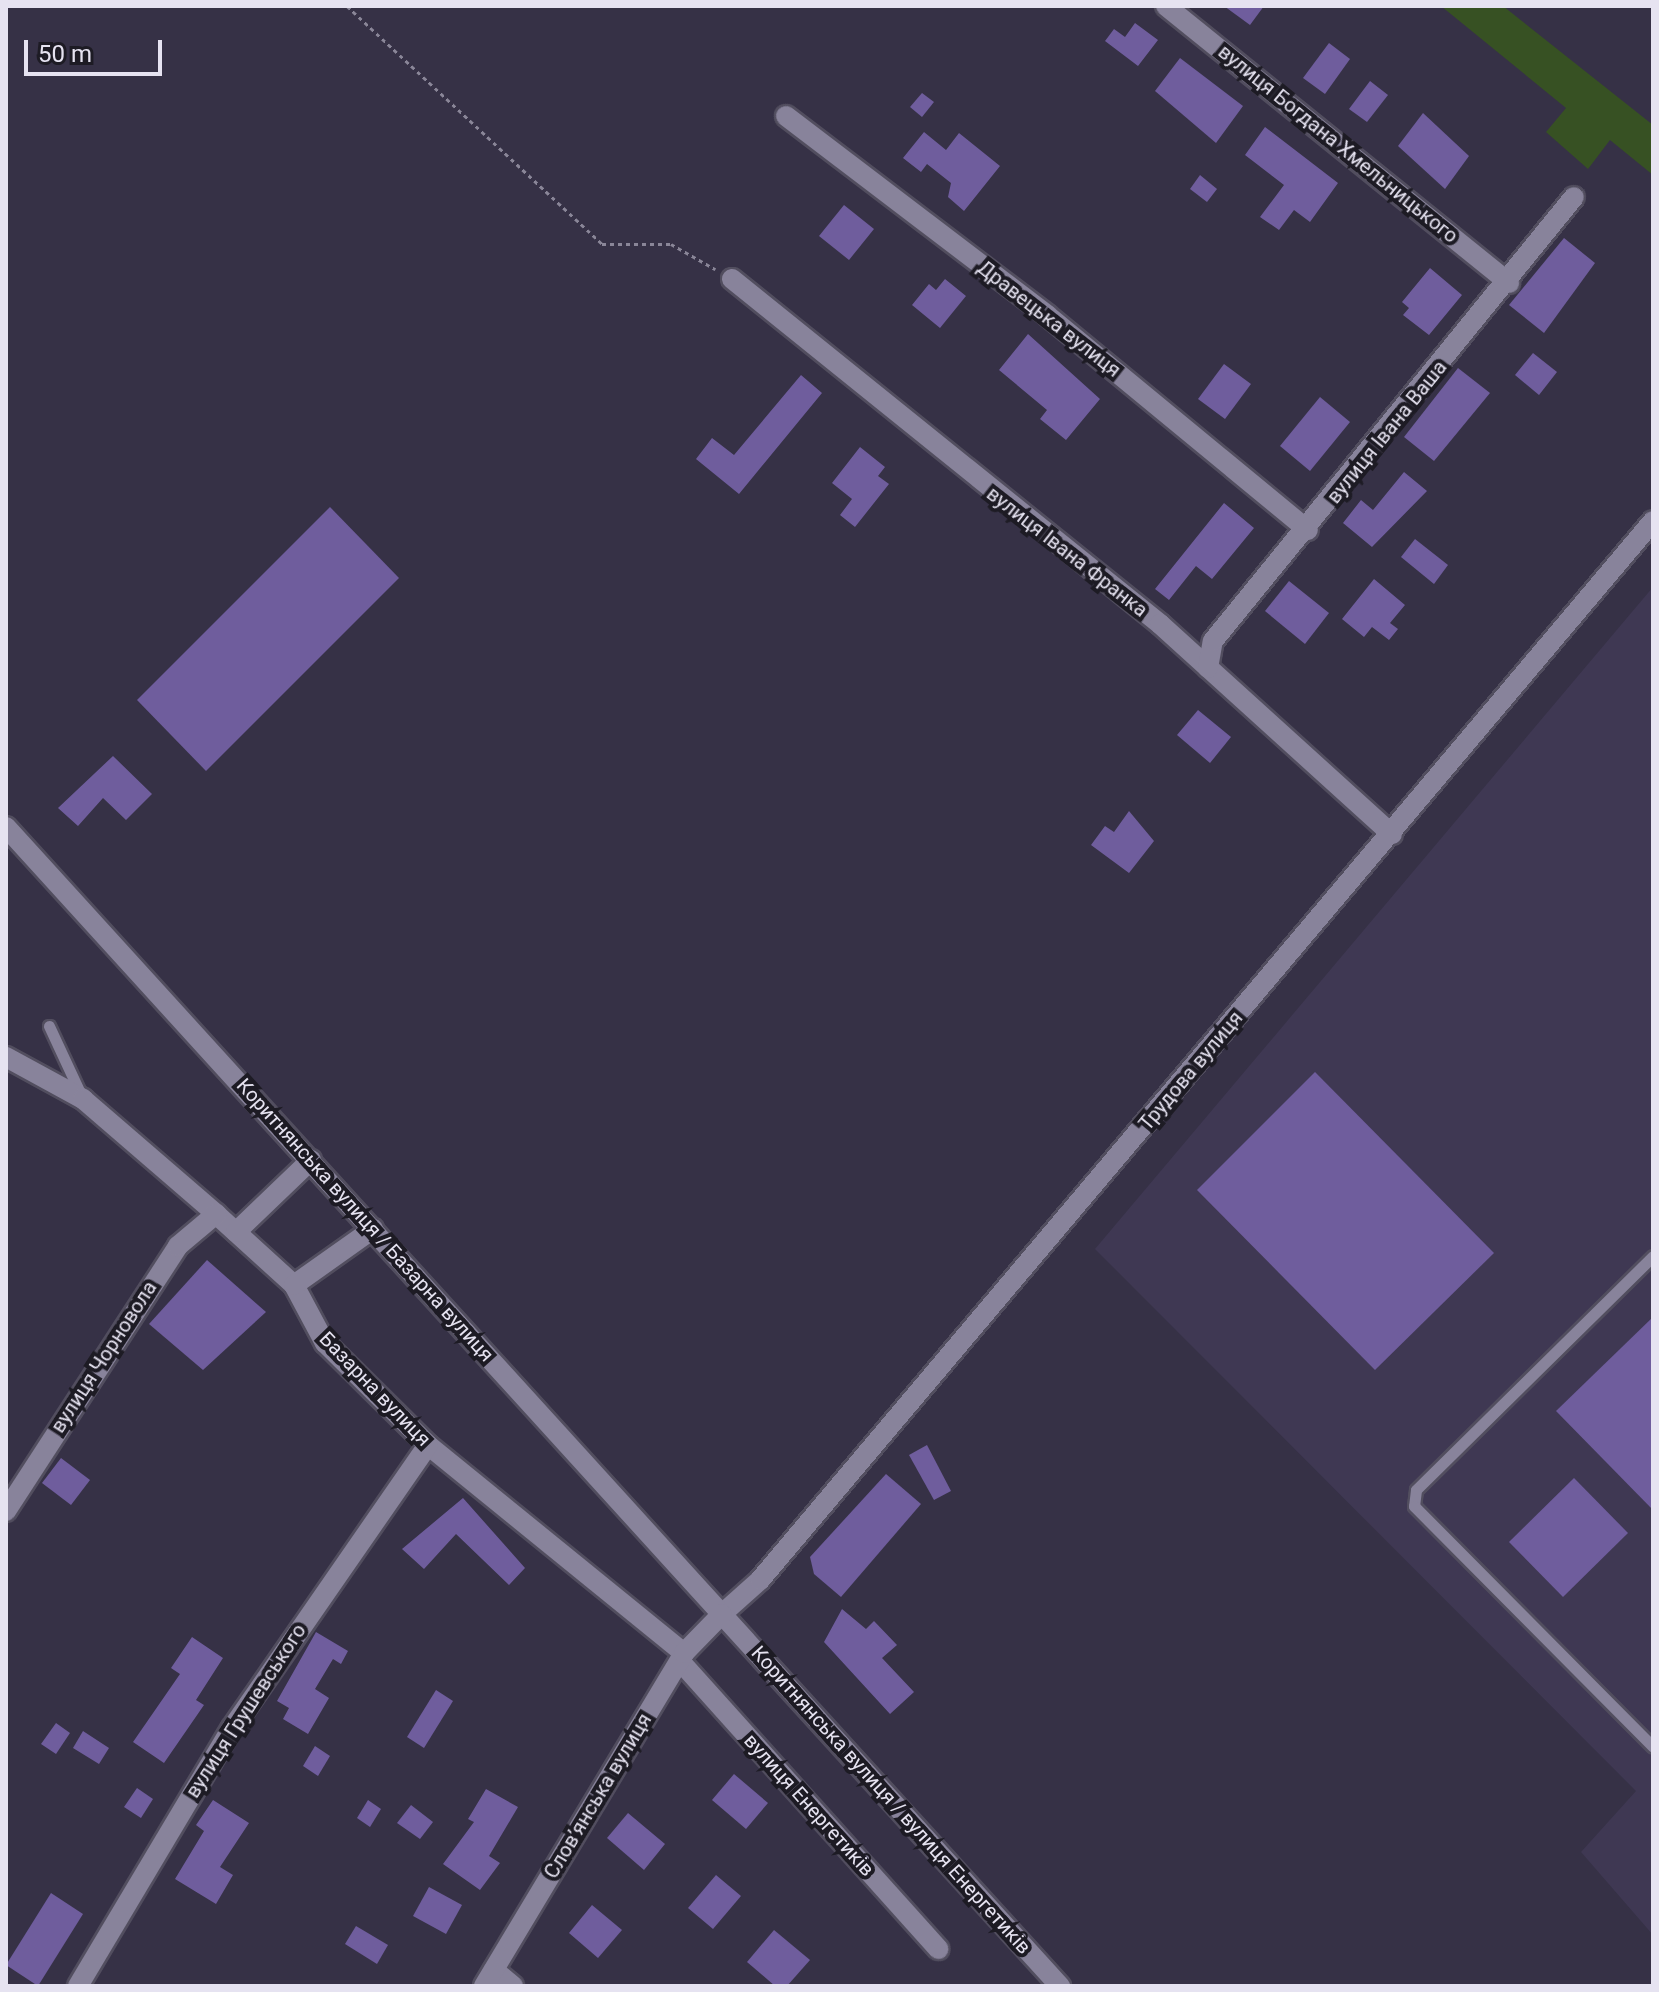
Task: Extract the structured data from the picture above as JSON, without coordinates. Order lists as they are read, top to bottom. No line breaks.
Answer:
{"streets":{"street":["вулиця Богдана Хмельницького","Дравецька вулиця","вулиця Івана Ваша","вулиця Івана Франка","Трудова вулиця","Коритнянська вулиця / Базарна вулиця","вулиця Чорновола","Базарна вулиця","вулиця Грушевського","Словʼянська вулиця","Коритнянська вулиця / вулиця Енергетиків","вулиця Енергетиків"]},"crossings":[["вулиця Богдана Хмельницького","вулиця Івана Ваша"],["Дравецька вулиця","вулиця Івана Ваша"],["вулиця Івана Ваша","вулиця Івана Франка"],["вулиця Івана Франка","Трудова вулиця"],["Трудова вулиця","Коритнянська вулиця / Базарна вулиця"],["Трудова вулиця","Словʼянська вулиця"],["Трудова вулиця","Коритнянська вулиця / вулиця Енергетиків"],["Коритнянська вулиця / Базарна вулиця","Словʼянська вулиця"],["Коритнянська вулиця / Базарна вулиця","Коритнянська вулиця / вулиця Енергетиків"],["вулиця Чорновола","Базарна вулиця"],["Базарна вулиця","вулиця Грушевського"],["Базарна вулиця","Словʼянська вулиця"],["Базарна вулиця","вулиця Енергетиків"],["Словʼянська вулиця","Коритнянська вулиця / вулиця Енергетиків"],["Словʼянська вулиця","вулиця Енергетиків"]],"scale_bar":"50 m"}
